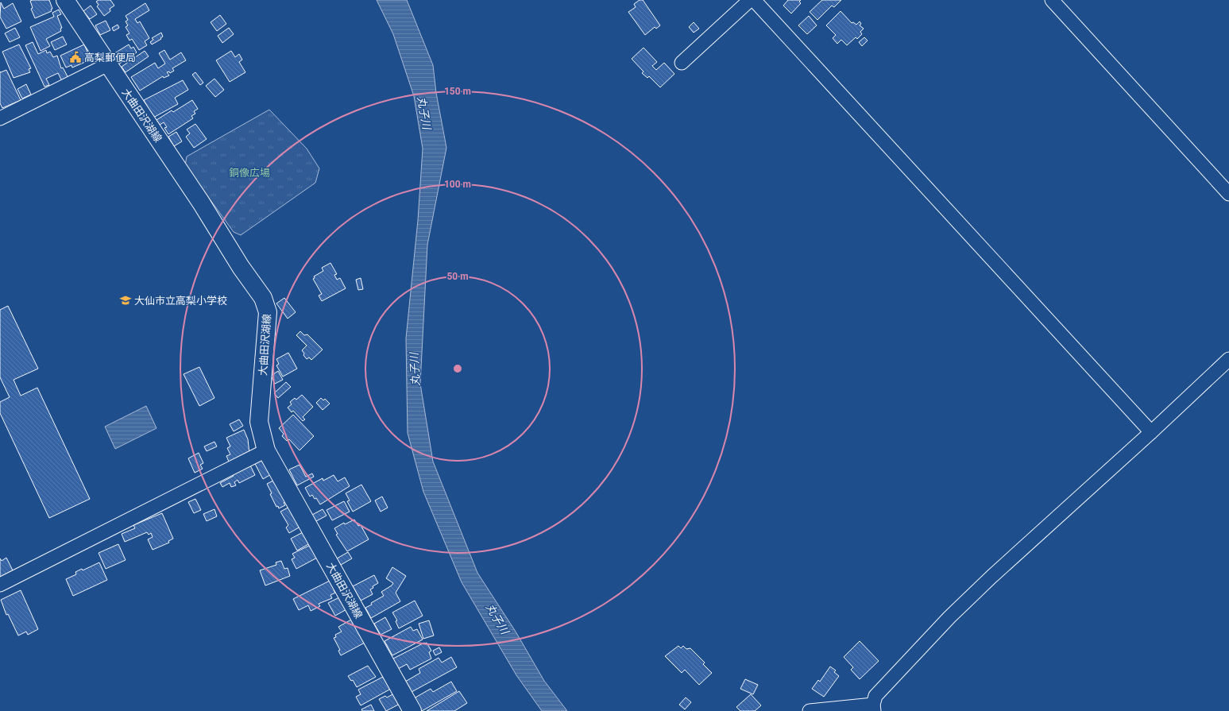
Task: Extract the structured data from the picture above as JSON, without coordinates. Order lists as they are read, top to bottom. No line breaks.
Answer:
{"streets":{"main road":["大曲田沢湖線"]},"water":["丸子川"],"parks":["銅像広場"],"places":{"public building":["高梨郵便局"],"school or university":["大仙市立高梨小学校"]},"rings":["150 m","100 m","50 m"]}
